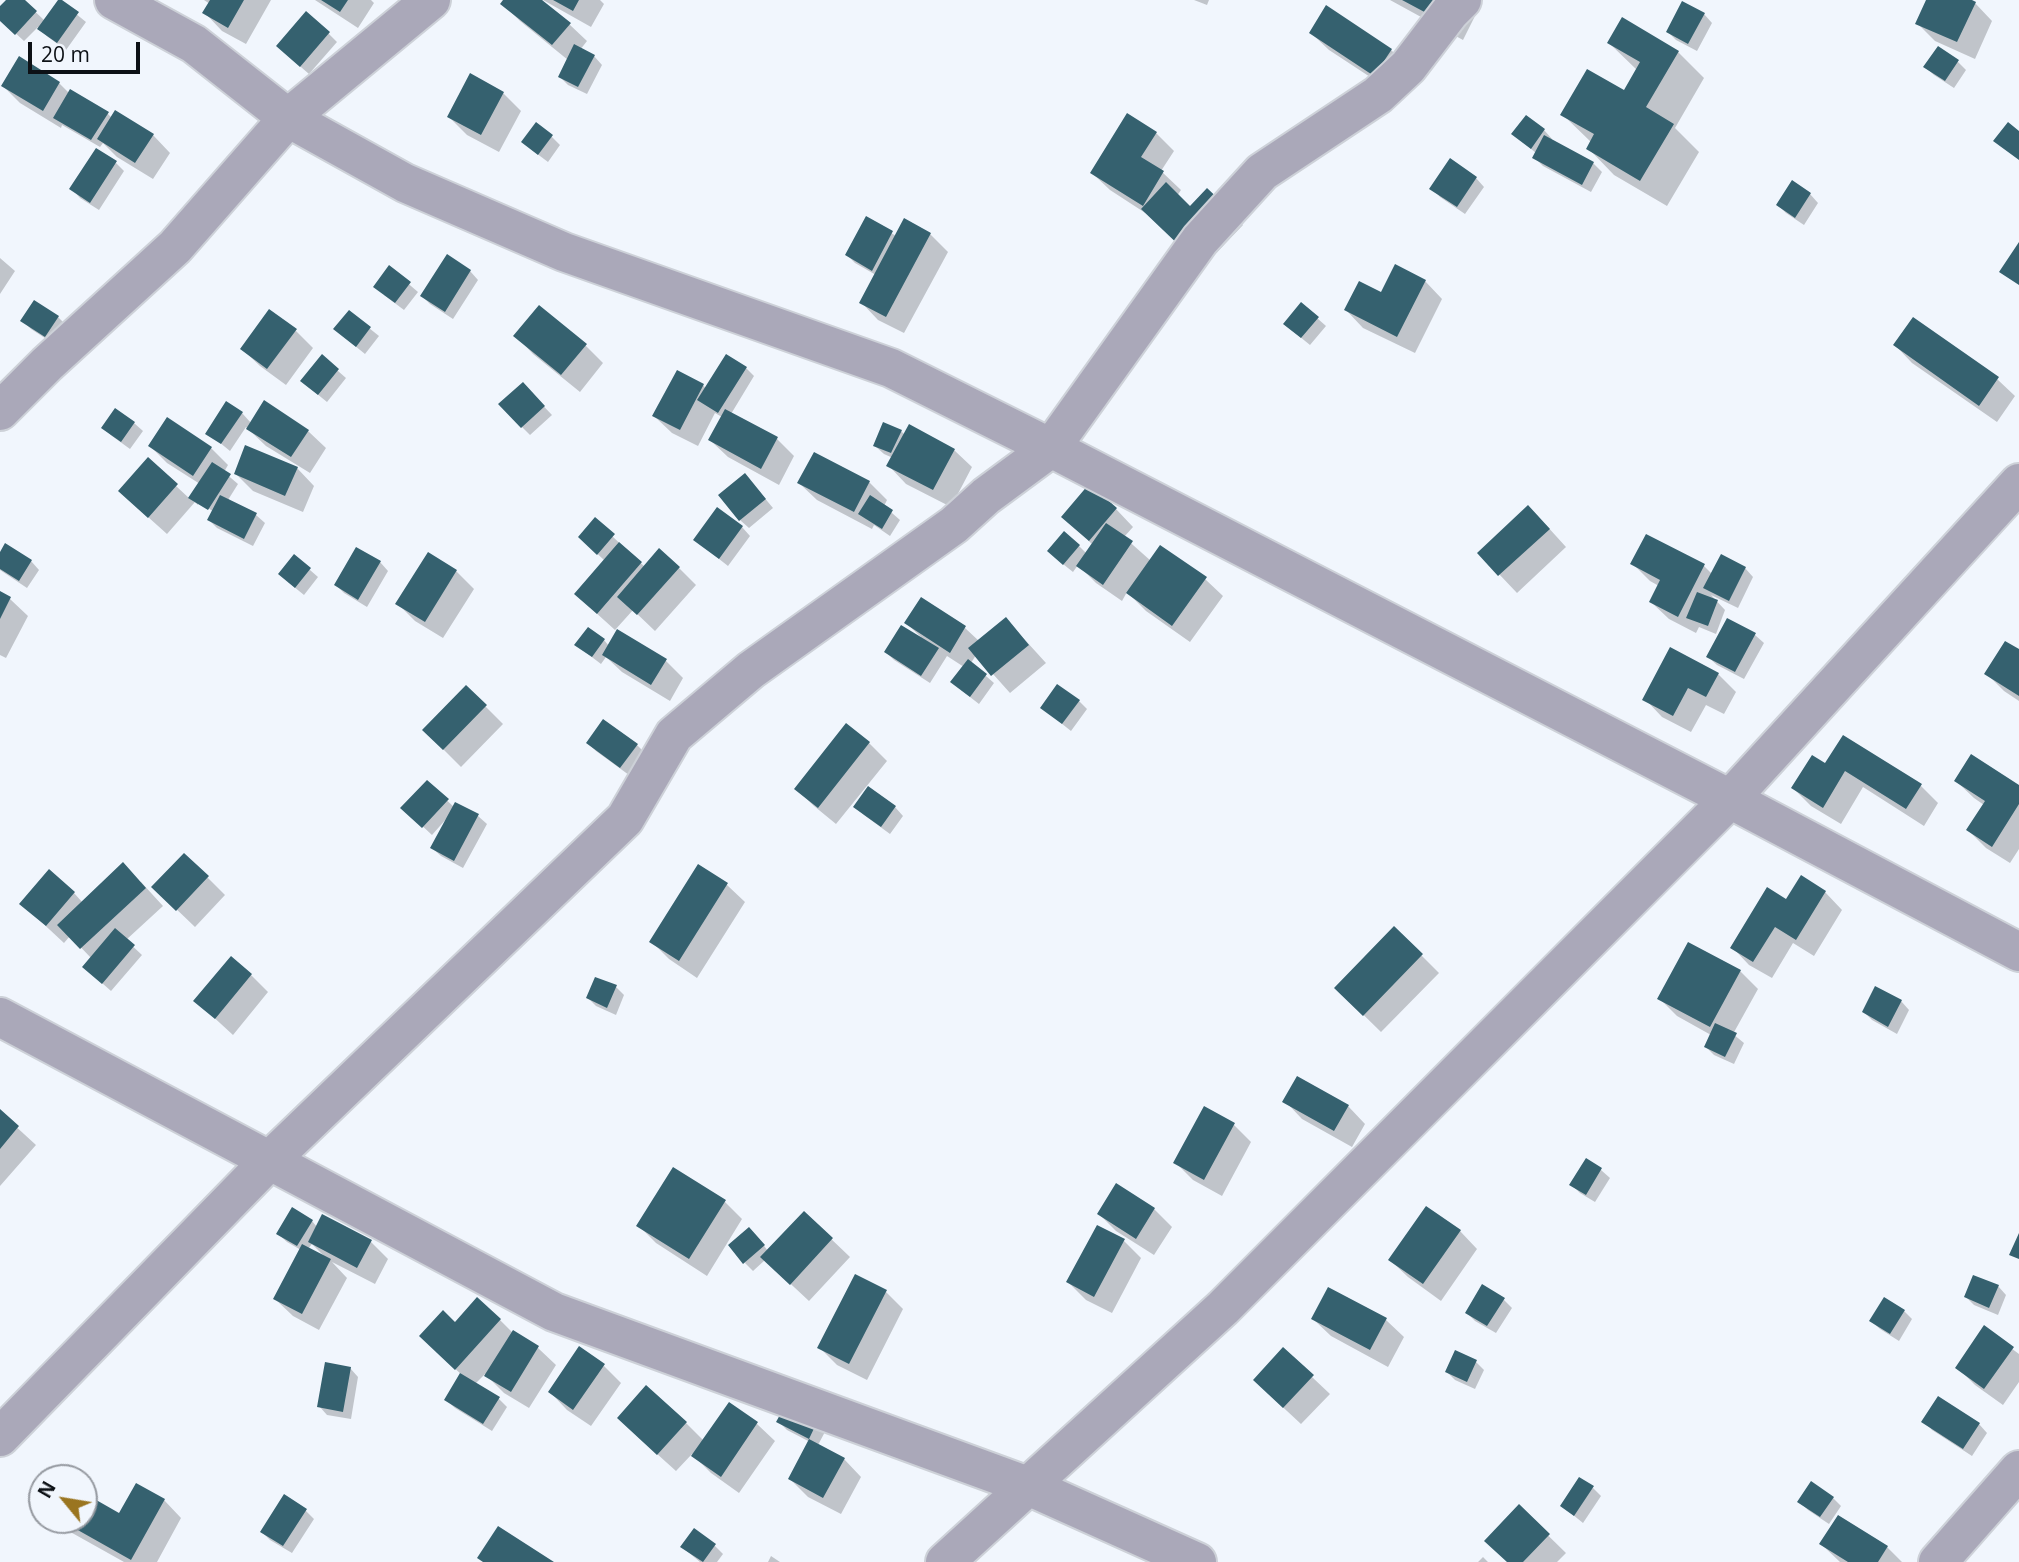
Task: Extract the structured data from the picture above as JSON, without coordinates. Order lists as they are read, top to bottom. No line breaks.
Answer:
{"scale_bar":"20 m","north":"top left"}
